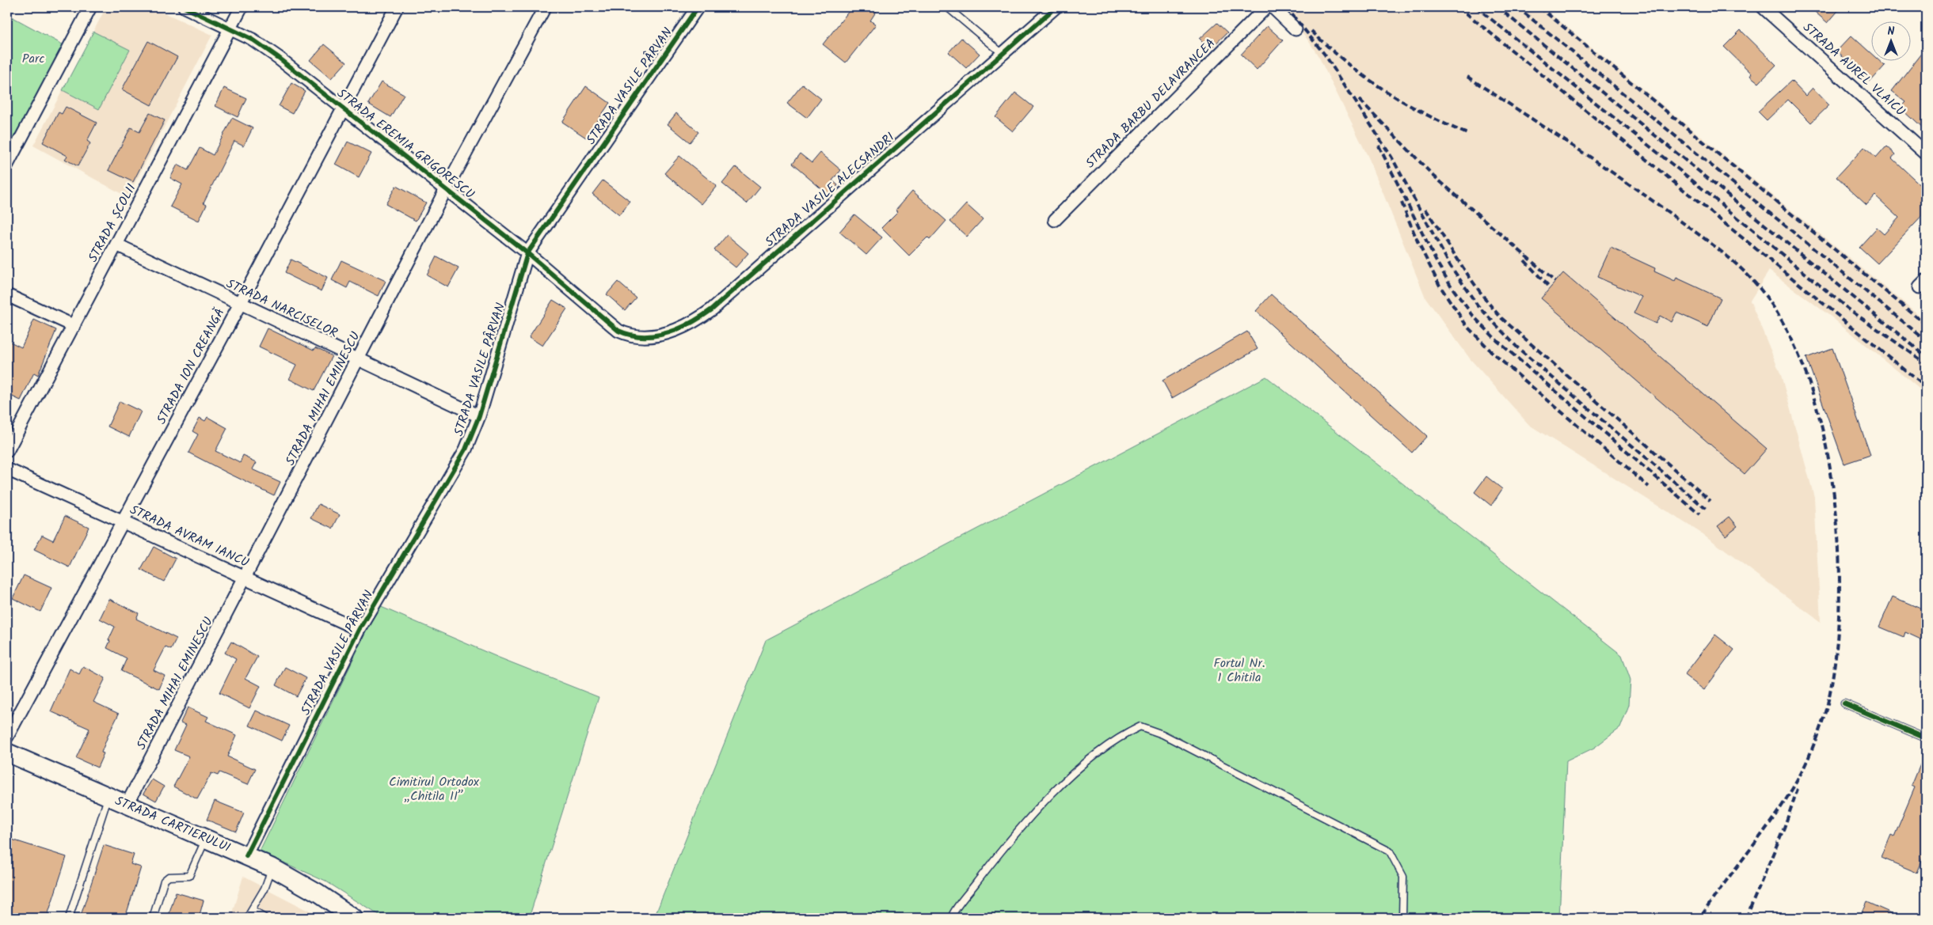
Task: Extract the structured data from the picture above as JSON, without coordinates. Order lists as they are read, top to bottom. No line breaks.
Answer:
{"streets":{"street":["STRADA AUREL VLAICU","STRADA VASILE PÂRVAN","STRADA BARBU DELAVRANCEA","STRADA EREMIA GRIGORESCU","STRADA VASILE ALECSANDRI","STRADA ȘCOLII","STRADA NARCISELOR","STRADA ION CREANGĂ","STRADA MIHAI EMINESCU","STRADA AVRAM IANCU","STRADA CARTIERULUI"]},"crossings":[["STRADA VASILE PÂRVAN","STRADA EREMIA GRIGORESCU"],["STRADA VASILE PÂRVAN","STRADA NARCISELOR"],["STRADA VASILE PÂRVAN","STRADA AVRAM IANCU"],["STRADA VASILE PÂRVAN","STRADA CARTIERULUI"],["STRADA EREMIA GRIGORESCU","STRADA VASILE ALECSANDRI"],["STRADA EREMIA GRIGORESCU","STRADA ȘCOLII"],["STRADA EREMIA GRIGORESCU","STRADA ION CREANGĂ"],["STRADA EREMIA GRIGORESCU","STRADA MIHAI EMINESCU"],["STRADA ȘCOLII","STRADA NARCISELOR"],["STRADA NARCISELOR","STRADA ION CREANGĂ"],["STRADA NARCISELOR","STRADA MIHAI EMINESCU"],["STRADA ION CREANGĂ","STRADA AVRAM IANCU"],["STRADA MIHAI EMINESCU","STRADA AVRAM IANCU"],["STRADA MIHAI EMINESCU","STRADA CARTIERULUI"]],"parks":["Parc","Fortul Nr. 1 Chitila","Cimitirul Ortodox „Chitila II”"],"north":"top"}
